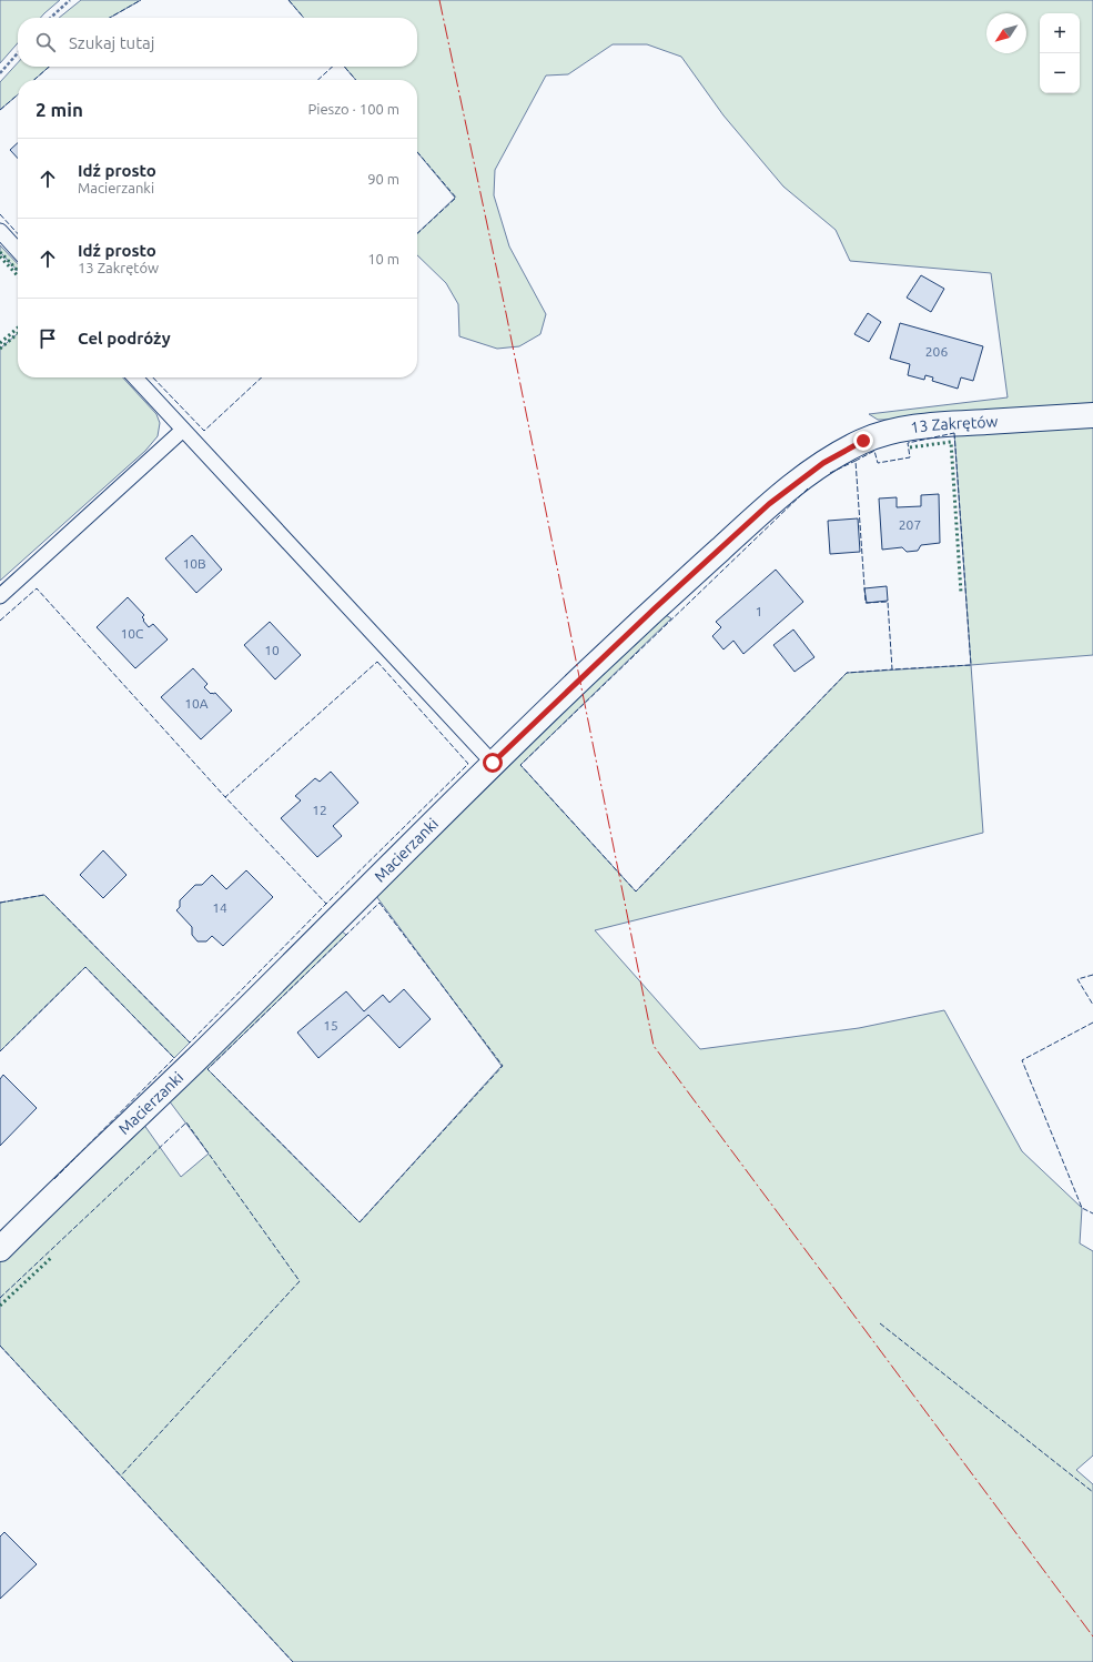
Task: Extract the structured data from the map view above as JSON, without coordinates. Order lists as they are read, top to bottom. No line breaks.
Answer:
{"streets":{"street":["13 Zakrętów","Macierzanki"]},"crossings":[["13 Zakrętów","Macierzanki"]],"house_numbers":["206","207","10B","1","10C","10","10A","12","14","15"],"north":"bottom left","page":{"map_buttons":["+","−"],"search":"Szukaj tutaj","heading":["2 min","Pieszo · 100 m"],"list":[["Idź prosto","Macierzanki","90 m"],["Idź prosto","13 Zakrętów","10 m"],"Cel podróży"]}}
